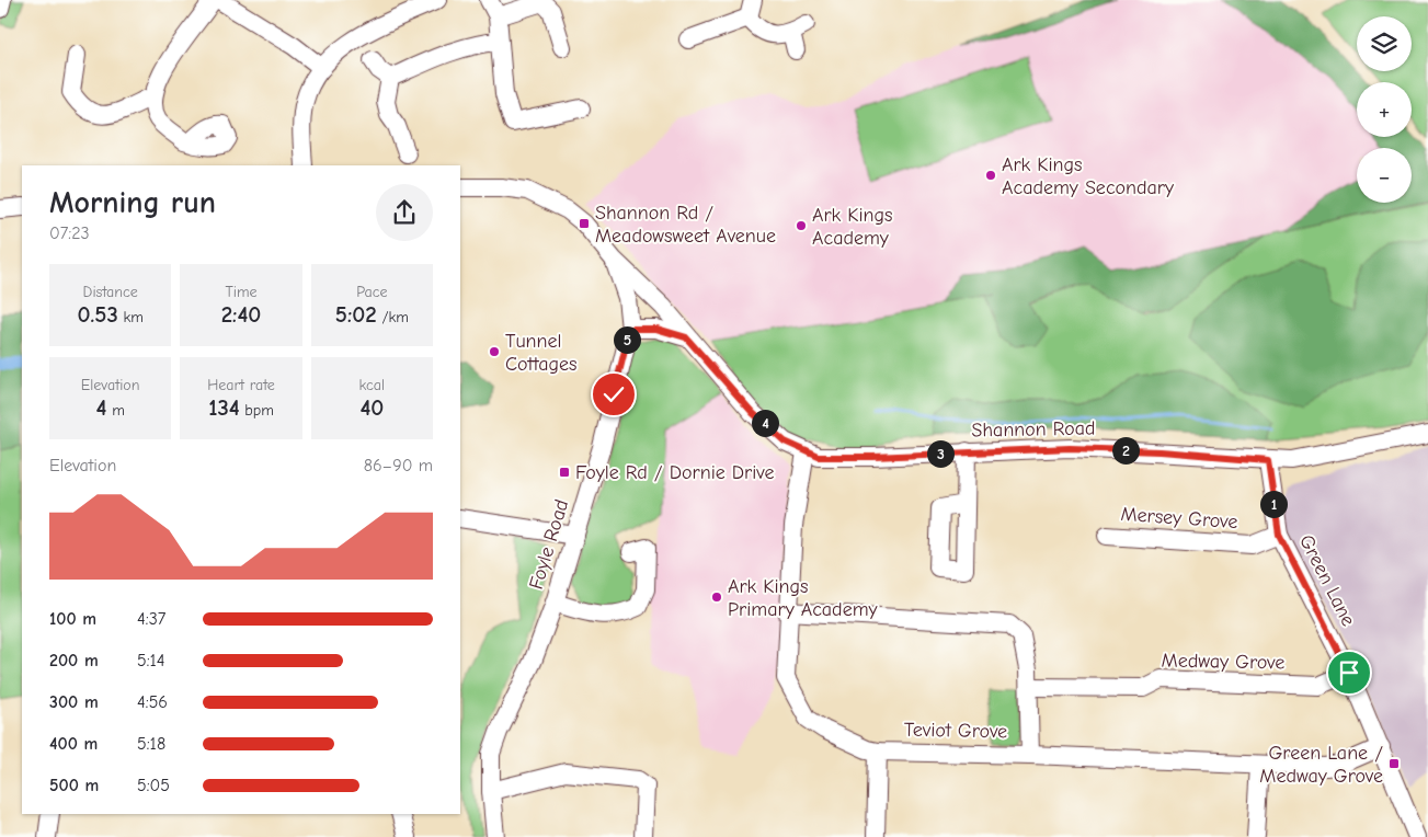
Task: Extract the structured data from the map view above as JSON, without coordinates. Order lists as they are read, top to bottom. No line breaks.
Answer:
{"streets":{"street":["Shannon Road","Mersey Grove","Foyle Road","Green Lane","Medway Grove","Teviot Grove"]},"crossings":[["Shannon Road","Foyle Road"],["Shannon Road","Green Lane"],["Shannon Road","Teviot Grove"],["Mersey Grove","Green Lane"],["Green Lane","Medway Grove"],["Green Lane","Teviot Grove"]],"places":{"other":["Ark Kings Academy Secondary","Ark Kings Academy","Tunnel Cottages","Ark Kings Primary Academy"],"transit":["Shannon Rd / Meadowsweet Avenue","Foyle Rd / Dornie Drive","Green Lane / Medway Grove"]},"page":{"map_buttons":["+","−"],"heading":["Morning run","07:23"],"stats":[["Distance","0.53 km"],["Time","2:40"],["Pace","5:02 /km"],["Elevation","4 m"],["Heart rate","134 bpm"],["kcal","40"]],"pins":["5","4","2","3","1"],"chart":["Elevation","86–90 m"],"list":[{"name":"100 m","note":"4:37"},{"name":"200 m","note":"5:14"},{"name":"300 m","note":"4:56"},{"name":"400 m","note":"5:18"},{"name":"500 m","note":"5:05"}]}}
